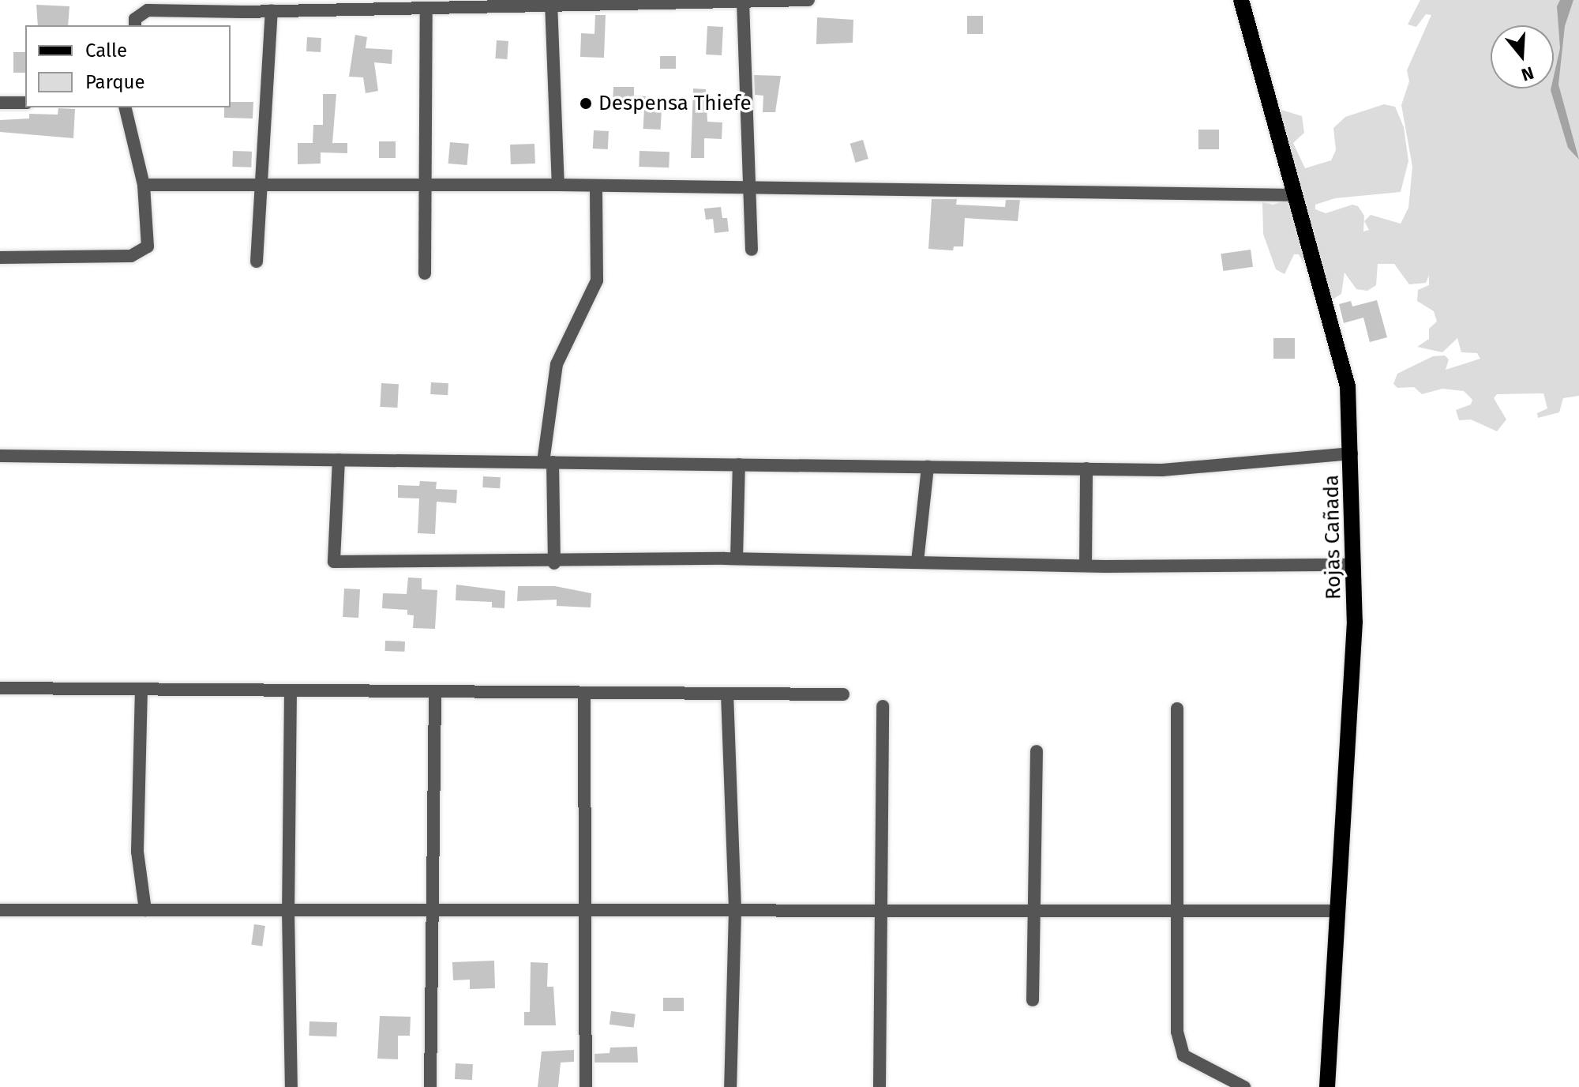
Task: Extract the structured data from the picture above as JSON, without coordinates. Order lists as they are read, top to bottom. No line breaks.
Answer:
{"streets":{"main road":["Rojas Cañada"]},"places":["Despensa Thiefe"],"legend":["Calle","Parque"],"north":"bottom"}
